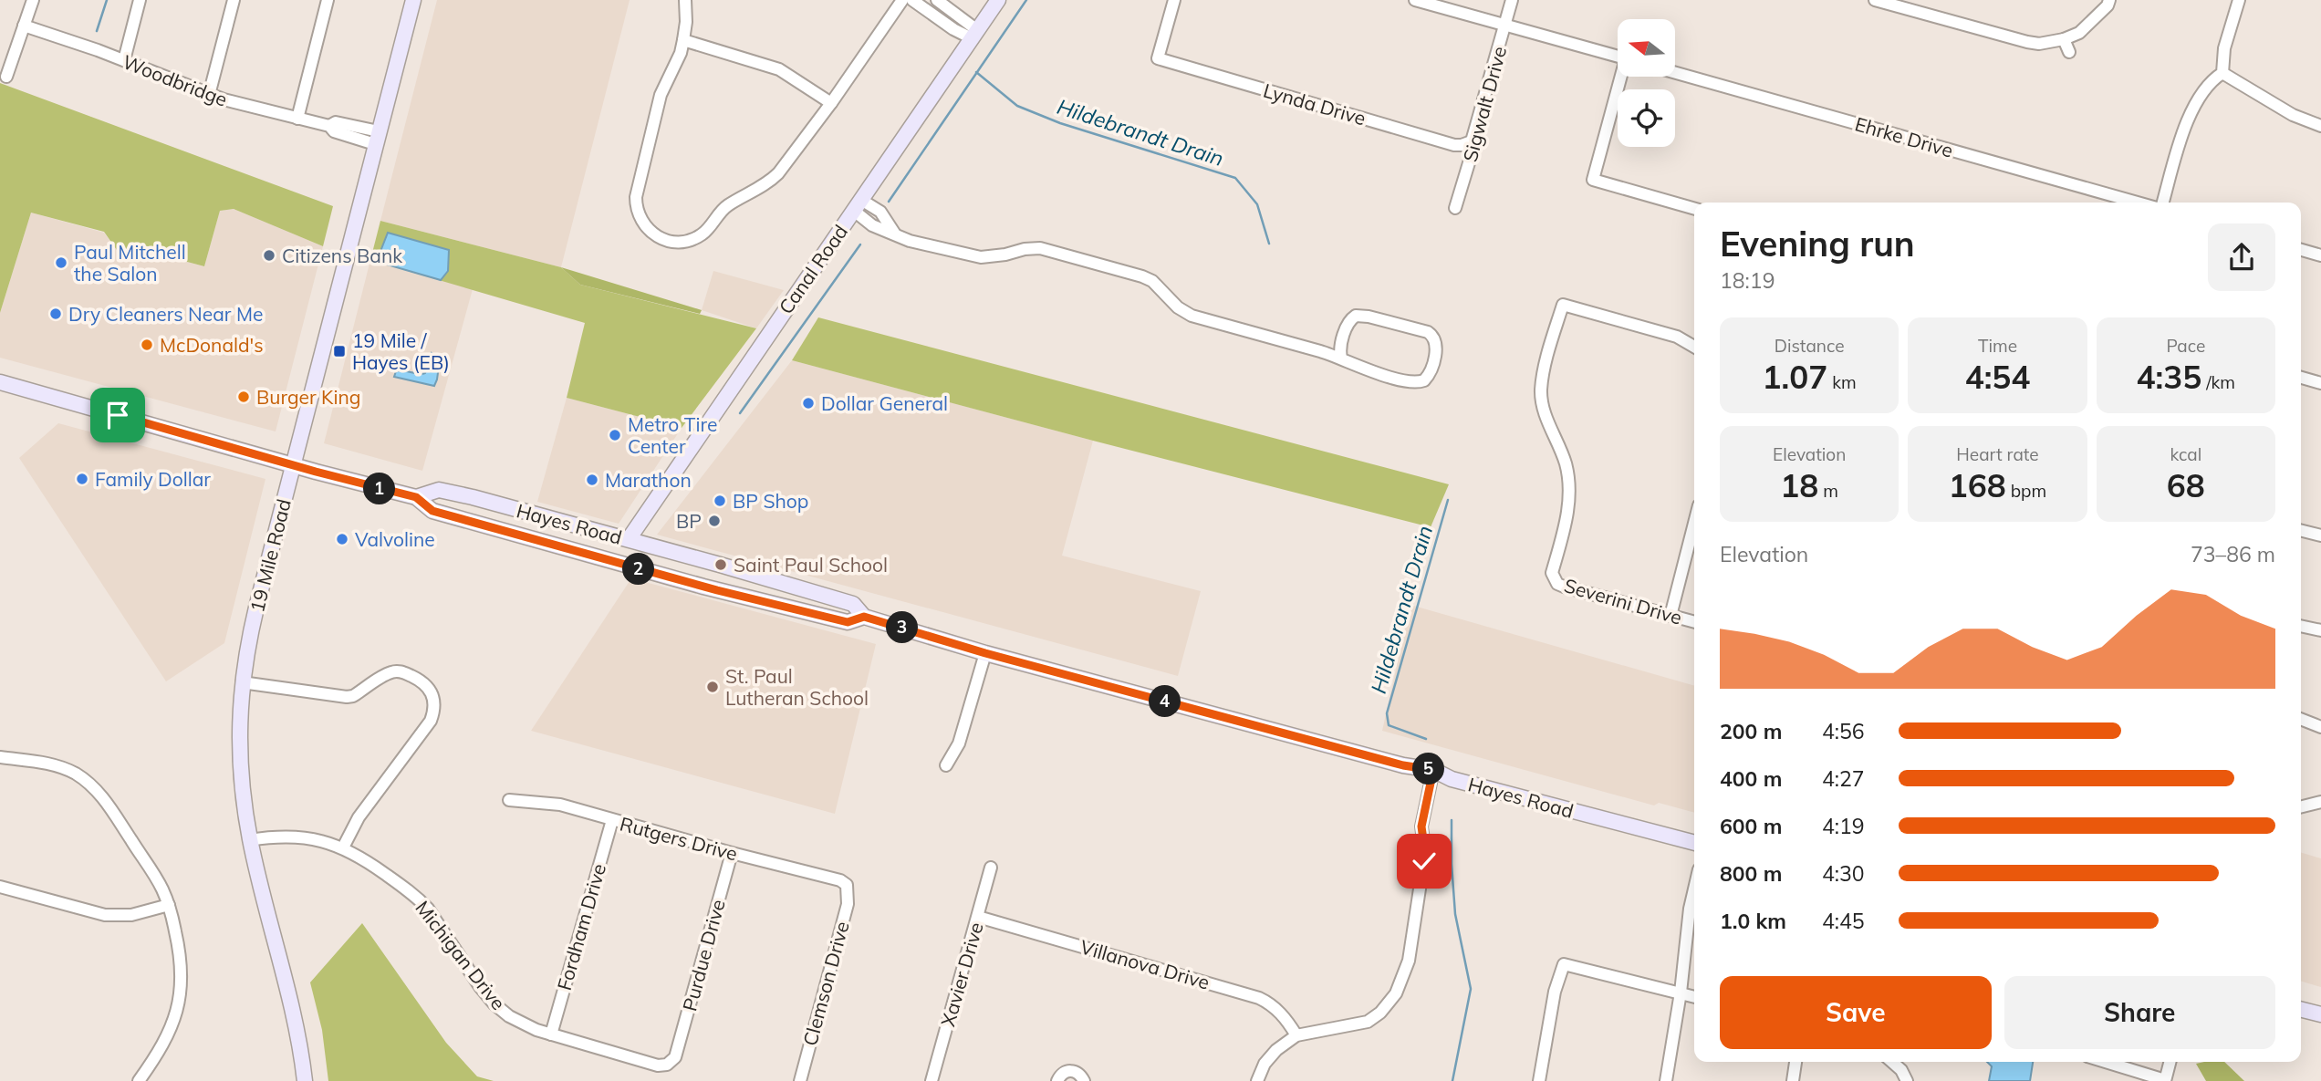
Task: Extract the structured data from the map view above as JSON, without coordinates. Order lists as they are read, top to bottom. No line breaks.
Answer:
{"streets":{"street":["Woodbridge","Lynda Drive","Sigwalt Drive","Ehrke Drive","Canal Road","Hayes Road","19 Mile Road","Severini Drive","Rutgers Drive","Fordham Drive","Michigan Drive","Purdue Drive","Villanova Drive","Xavier Drive","Clemson Drive"]},"crossings":[["Woodbridge","19 Mile Road"],["Lynda Drive","Sigwalt Drive"],["Canal Road","Hayes Road"],["Hayes Road","19 Mile Road"],["19 Mile Road","Michigan Drive"],["Rutgers Drive","Fordham Drive"],["Rutgers Drive","Purdue Drive"],["Rutgers Drive","Clemson Drive"],["Fordham Drive","Michigan Drive"],["Michigan Drive","Purdue Drive"],["Villanova Drive","Xavier Drive"]],"water":["Hildebrandt Drain"],"places":{"other":["Citizens Bank","Paul Mitchell the Salon","Dry Cleaners Near Me","McDonald's","Burger King","Dollar General","Metro Tire Center","Family Dollar","Marathon","BP Shop","BP","Valvoline","Saint Paul School","St. Paul Lutheran School"],"transit":["19 Mile / Hayes (EB)"]},"north":"left","page":{"heading":["Evening run","18:19"],"stats":[["Distance","1.07 km"],["Time","4:54"],["Pace","4:35 /km"],["Elevation","18 m"],["Heart rate","168 bpm"],["kcal","68"]],"pins":["1","2","3","4","5"],"chart":["Elevation","73–86 m"],"list":[{"name":"200 m","note":"4:56"},{"name":"400 m","note":"4:27"},{"name":"600 m","note":"4:19"},{"name":"800 m","note":"4:30"},{"name":"1.0 km","note":"4:45"}],"buttons":["Save","Share"]}}
